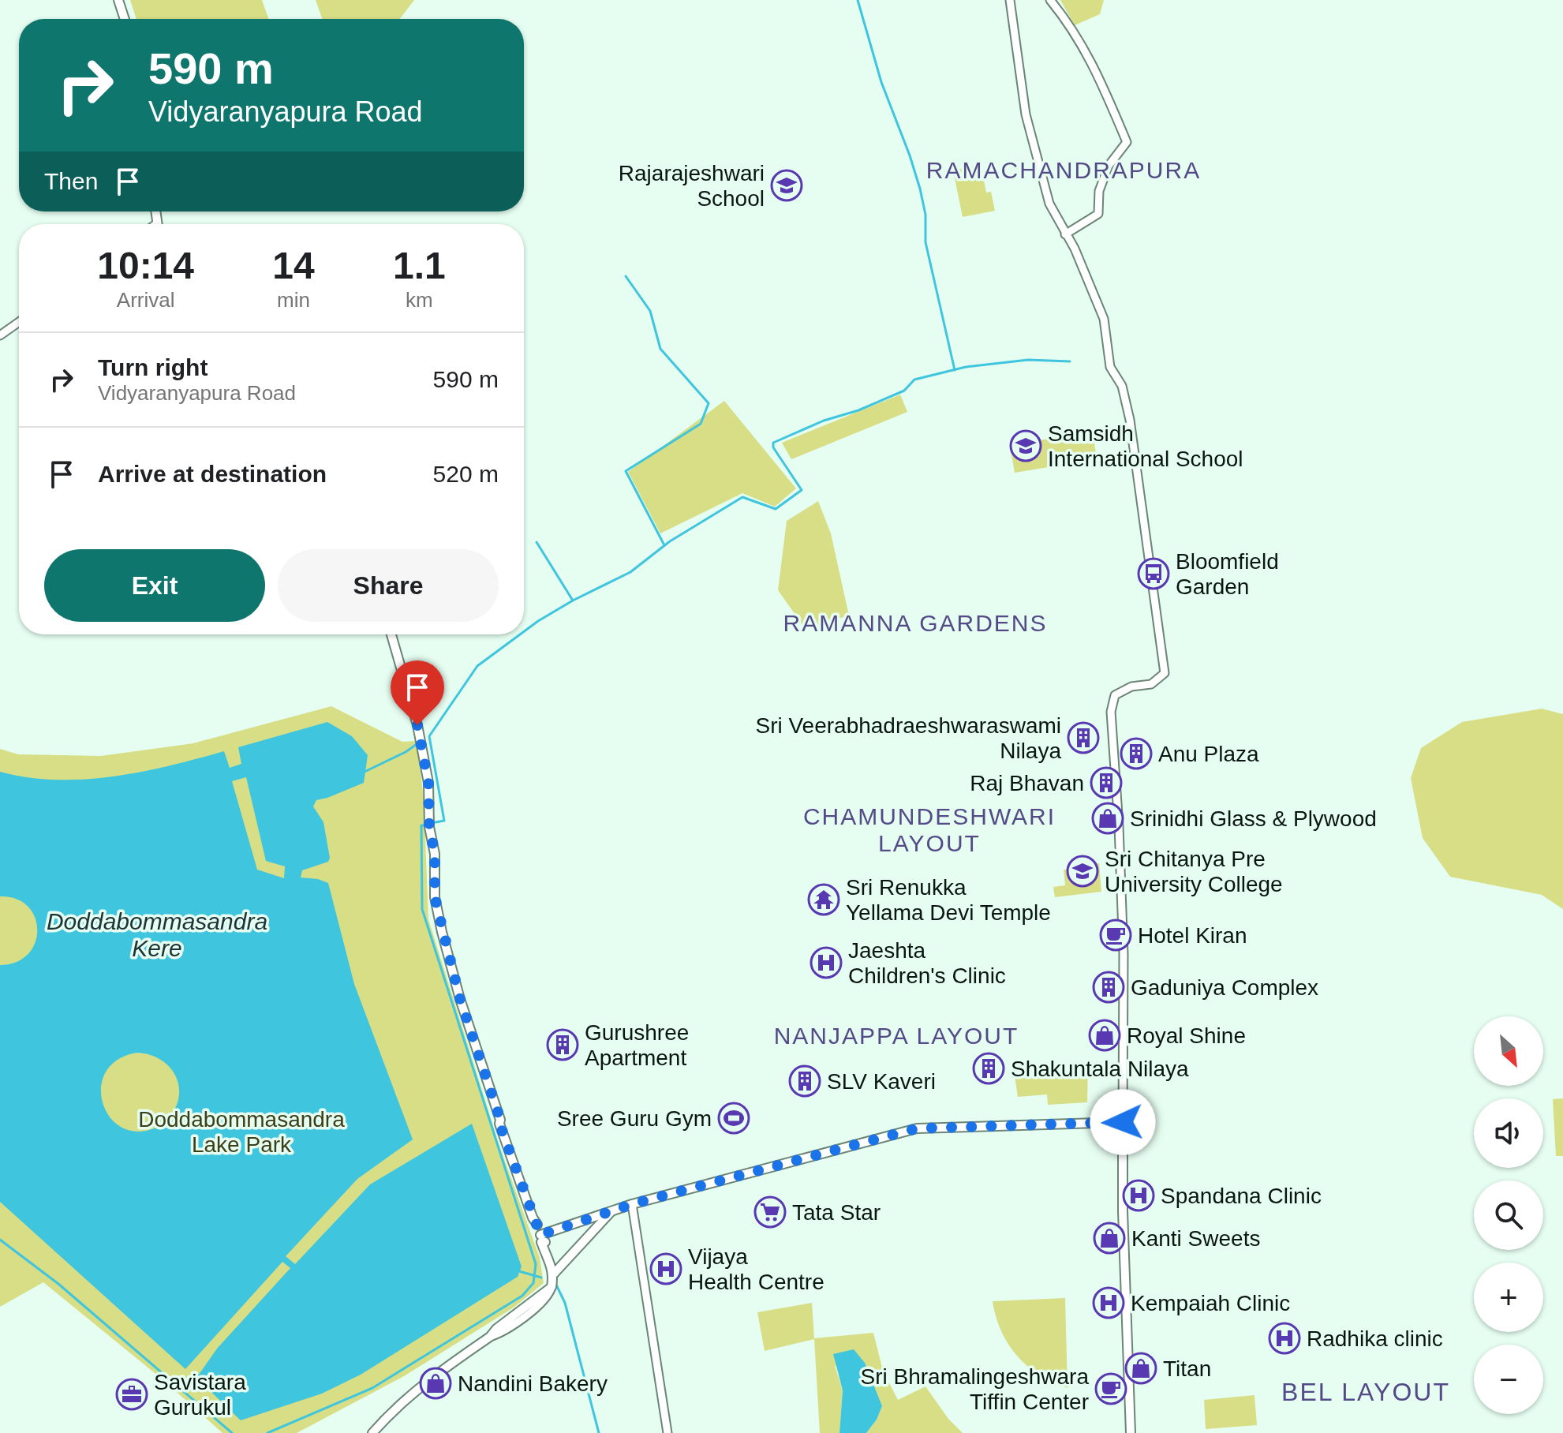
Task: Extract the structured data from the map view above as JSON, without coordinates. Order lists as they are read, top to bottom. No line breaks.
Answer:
{"districts":["RAMACHANDRAPURA","RAMANNA GARDENS","CHAMUNDESHWARI LAYOUT","NANJAPPA LAYOUT","BEL LAYOUT"],"water":["Doddabommasandra Kere"],"parks":["Doddabommasandra Lake Park"],"places":{"school or university":["Rajarajeshwari School","Samsidh International School","Sri Chitanya Pre University College"],"bus stop":["Bloomfield Garden"],"building":["Sri Veerabhadraeshwaraswami Nilaya","Anu Plaza","Raj Bhavan","Gaduniya Complex","Gurushree Apartment","Shakuntala Nilaya","SLV Kaveri"],"shop":["Srinidhi Glass & Plywood","Royal Shine","Kanti Sweets","Titan","Nandini Bakery"],"temple":["Sri Renukka Yellama Devi Temple"],"cafe":["Hotel Kiran","Sri Bhramalingeshwara Tiffin Center"],"hospital":["Jaeshta Children's Clinic","Spandana Clinic","Vijaya Health Centre","Kempaiah Clinic","Radhika clinic"],"sports":["Sree Guru Gym"],"supermarket":["Tata Star"],"office":["Savistara Gurukul"]},"north":"bottom right","page":{"turn":["590 m","Vidyaranyapura Road"],"then":"Then","eta":["10:14","Arrival","14","min","1.1","km"],"list":[{"name":"Turn right","note":"Vidyaranyapura Road","value":"590 m"},{"name":"Arrive at destination","value":"520 m"}],"buttons":["Exit","Share"],"map_buttons":["+","−"]}}
